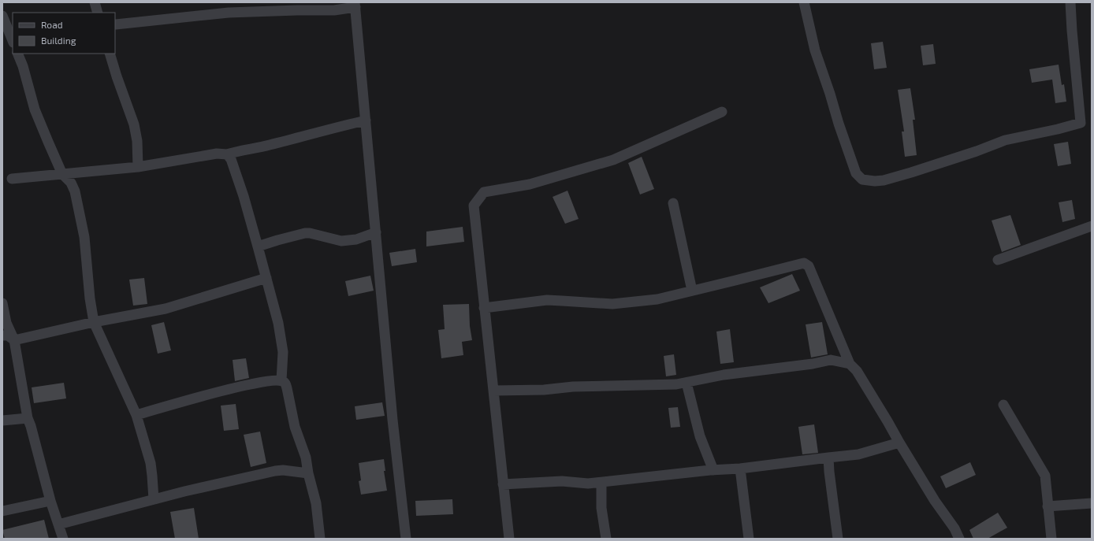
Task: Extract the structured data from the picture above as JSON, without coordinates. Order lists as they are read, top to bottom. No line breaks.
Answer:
{"legend":["Road","Building"]}
